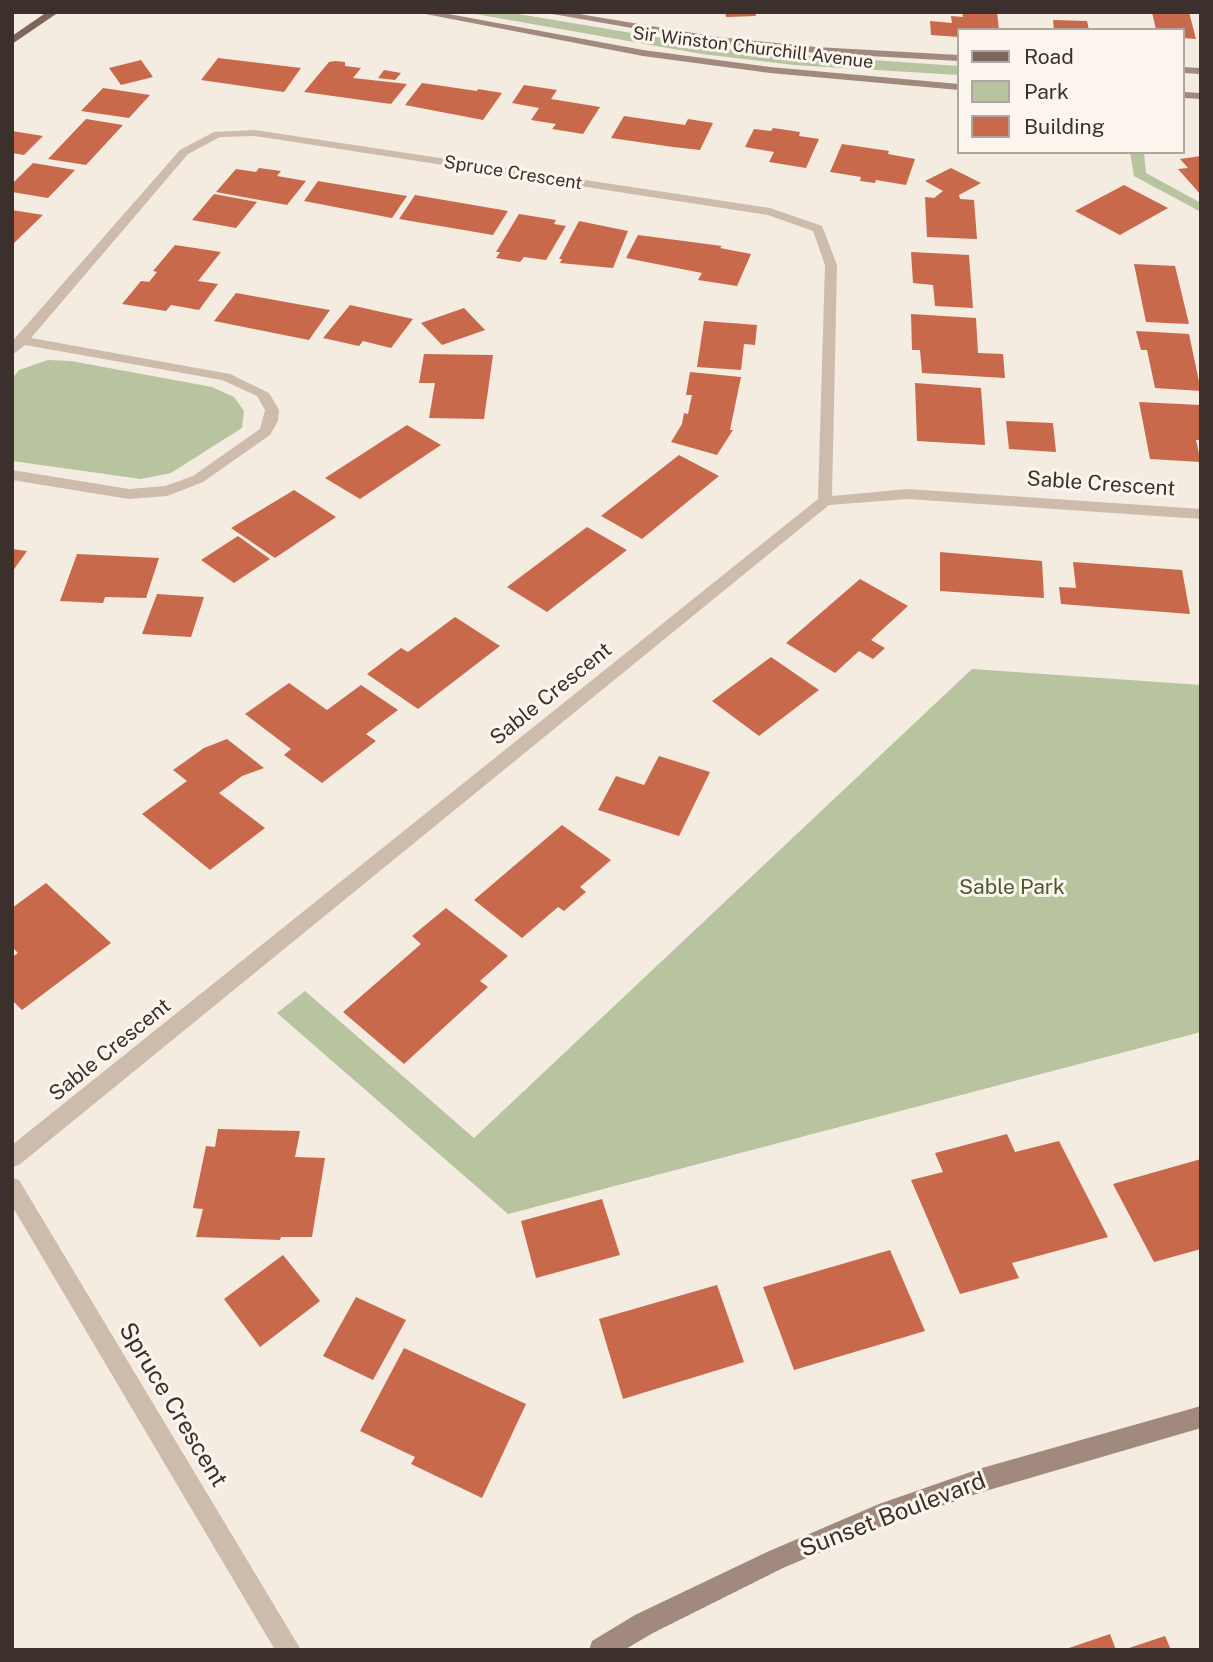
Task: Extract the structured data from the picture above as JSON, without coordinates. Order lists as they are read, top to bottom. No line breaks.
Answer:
{"streets":{"main road":["Sir Winston Churchill Avenue","Sunset Boulevard"],"street":["Spruce Crescent","Sable Crescent"]},"crossings":[["Spruce Crescent","Sable Crescent"]],"parks":["Sable Park"],"legend":["Road","Park","Building"]}
